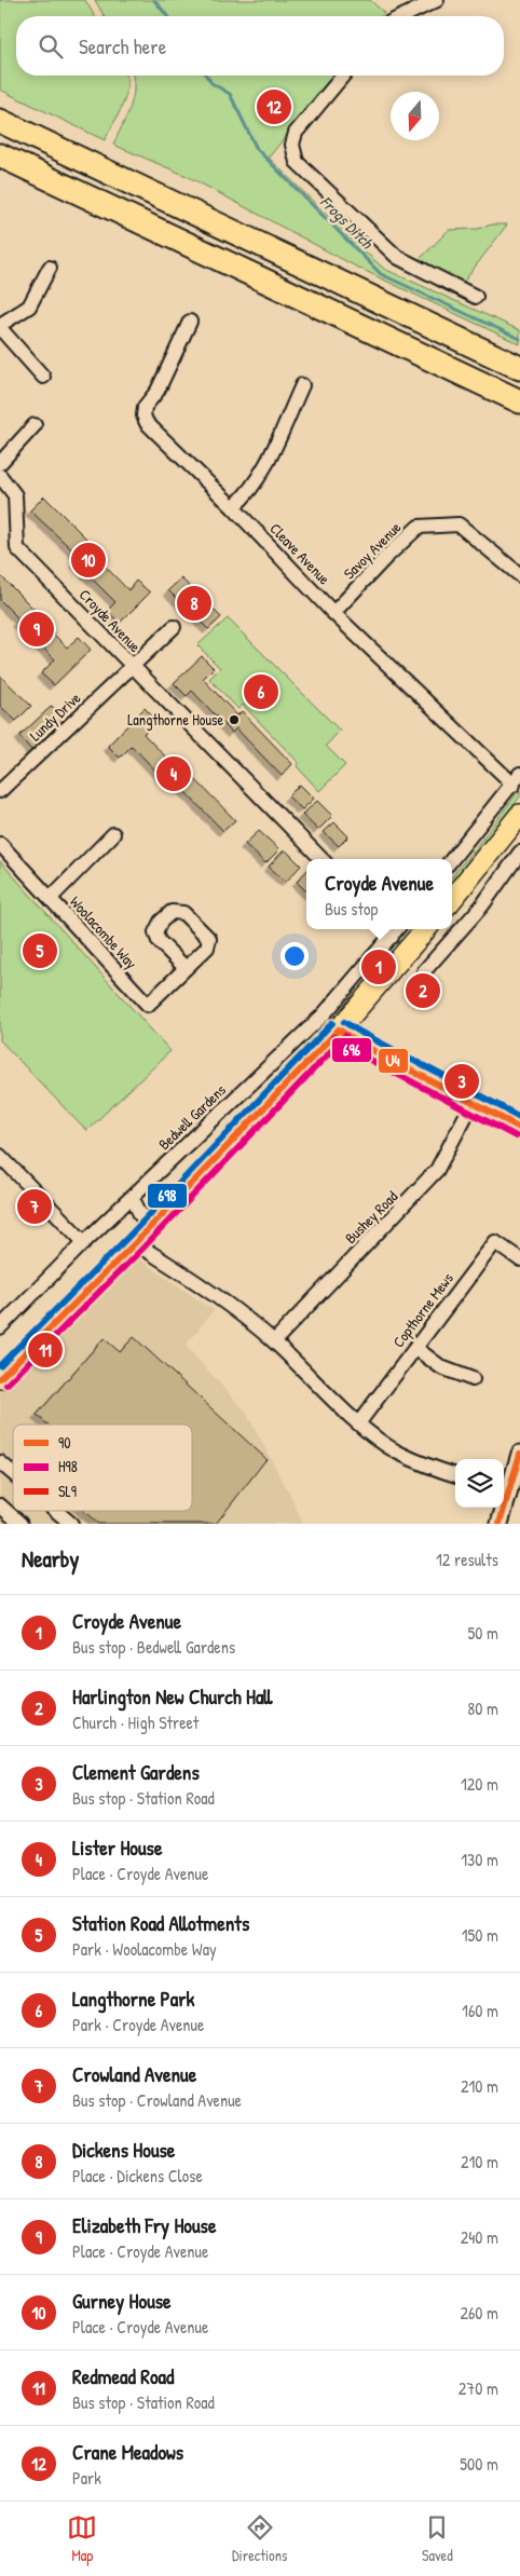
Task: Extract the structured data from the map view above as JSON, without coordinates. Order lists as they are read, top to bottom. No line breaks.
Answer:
{"streets":{"street":["Savoy Avenue","Cleave Avenue","Croyde Avenue","Lundy Drive","Woolacombe Way","Bedwell Gardens","Bushey Road","Copthorne Mews"]},"crossings":[["Savoy Avenue","Cleave Avenue"],["Croyde Avenue","Lundy Drive"]],"water":["Frogs Ditch"],"places":["Langthorne House"],"lines":["transit line 698","transit line U4","transit line 696"],"legend":["90","H98","SL9"],"north":"bottom","page":{"search":"Search here","pins":["12","10","8","9","6","4","5","1","2","3","7","11"],"popup":["Croyde Avenue","Bus stop"],"heading":["Nearby","12 results"],"list":[{"mark":"1","name":"Croyde Avenue","note":"Bus stop · Bedwell Gardens","value":"50 m"},{"mark":"2","name":"Harlington New Church Hall","note":"Church · High Street","value":"80 m"},{"mark":"3","name":"Clement Gardens","note":"Bus stop · Station Road","value":"120 m"},{"mark":"4","name":"Lister House","note":"Place · Croyde Avenue","value":"130 m"},{"mark":"5","name":"Station Road Allotments","note":"Park · Woolacombe Way","value":"150 m"},{"mark":"6","name":"Langthorne Park","note":"Park · Croyde Avenue","value":"160 m"},{"mark":"7","name":"Crowland Avenue","note":"Bus stop · Crowland Avenue","value":"210 m"},{"mark":"8","name":"Dickens House","note":"Place · Dickens Close","value":"210 m"},{"mark":"9","name":"Elizabeth Fry House","note":"Place · Croyde Avenue","value":"240 m"},{"mark":"10","name":"Gurney House","note":"Place · Croyde Avenue","value":"260 m"},{"mark":"11","name":"Redmead Road","note":"Bus stop · Station Road","value":"270 m"},{"mark":"12","name":"Crane Meadows","note":"Park","value":"500 m"}],"nav":["Map","Directions","Saved"]}}
